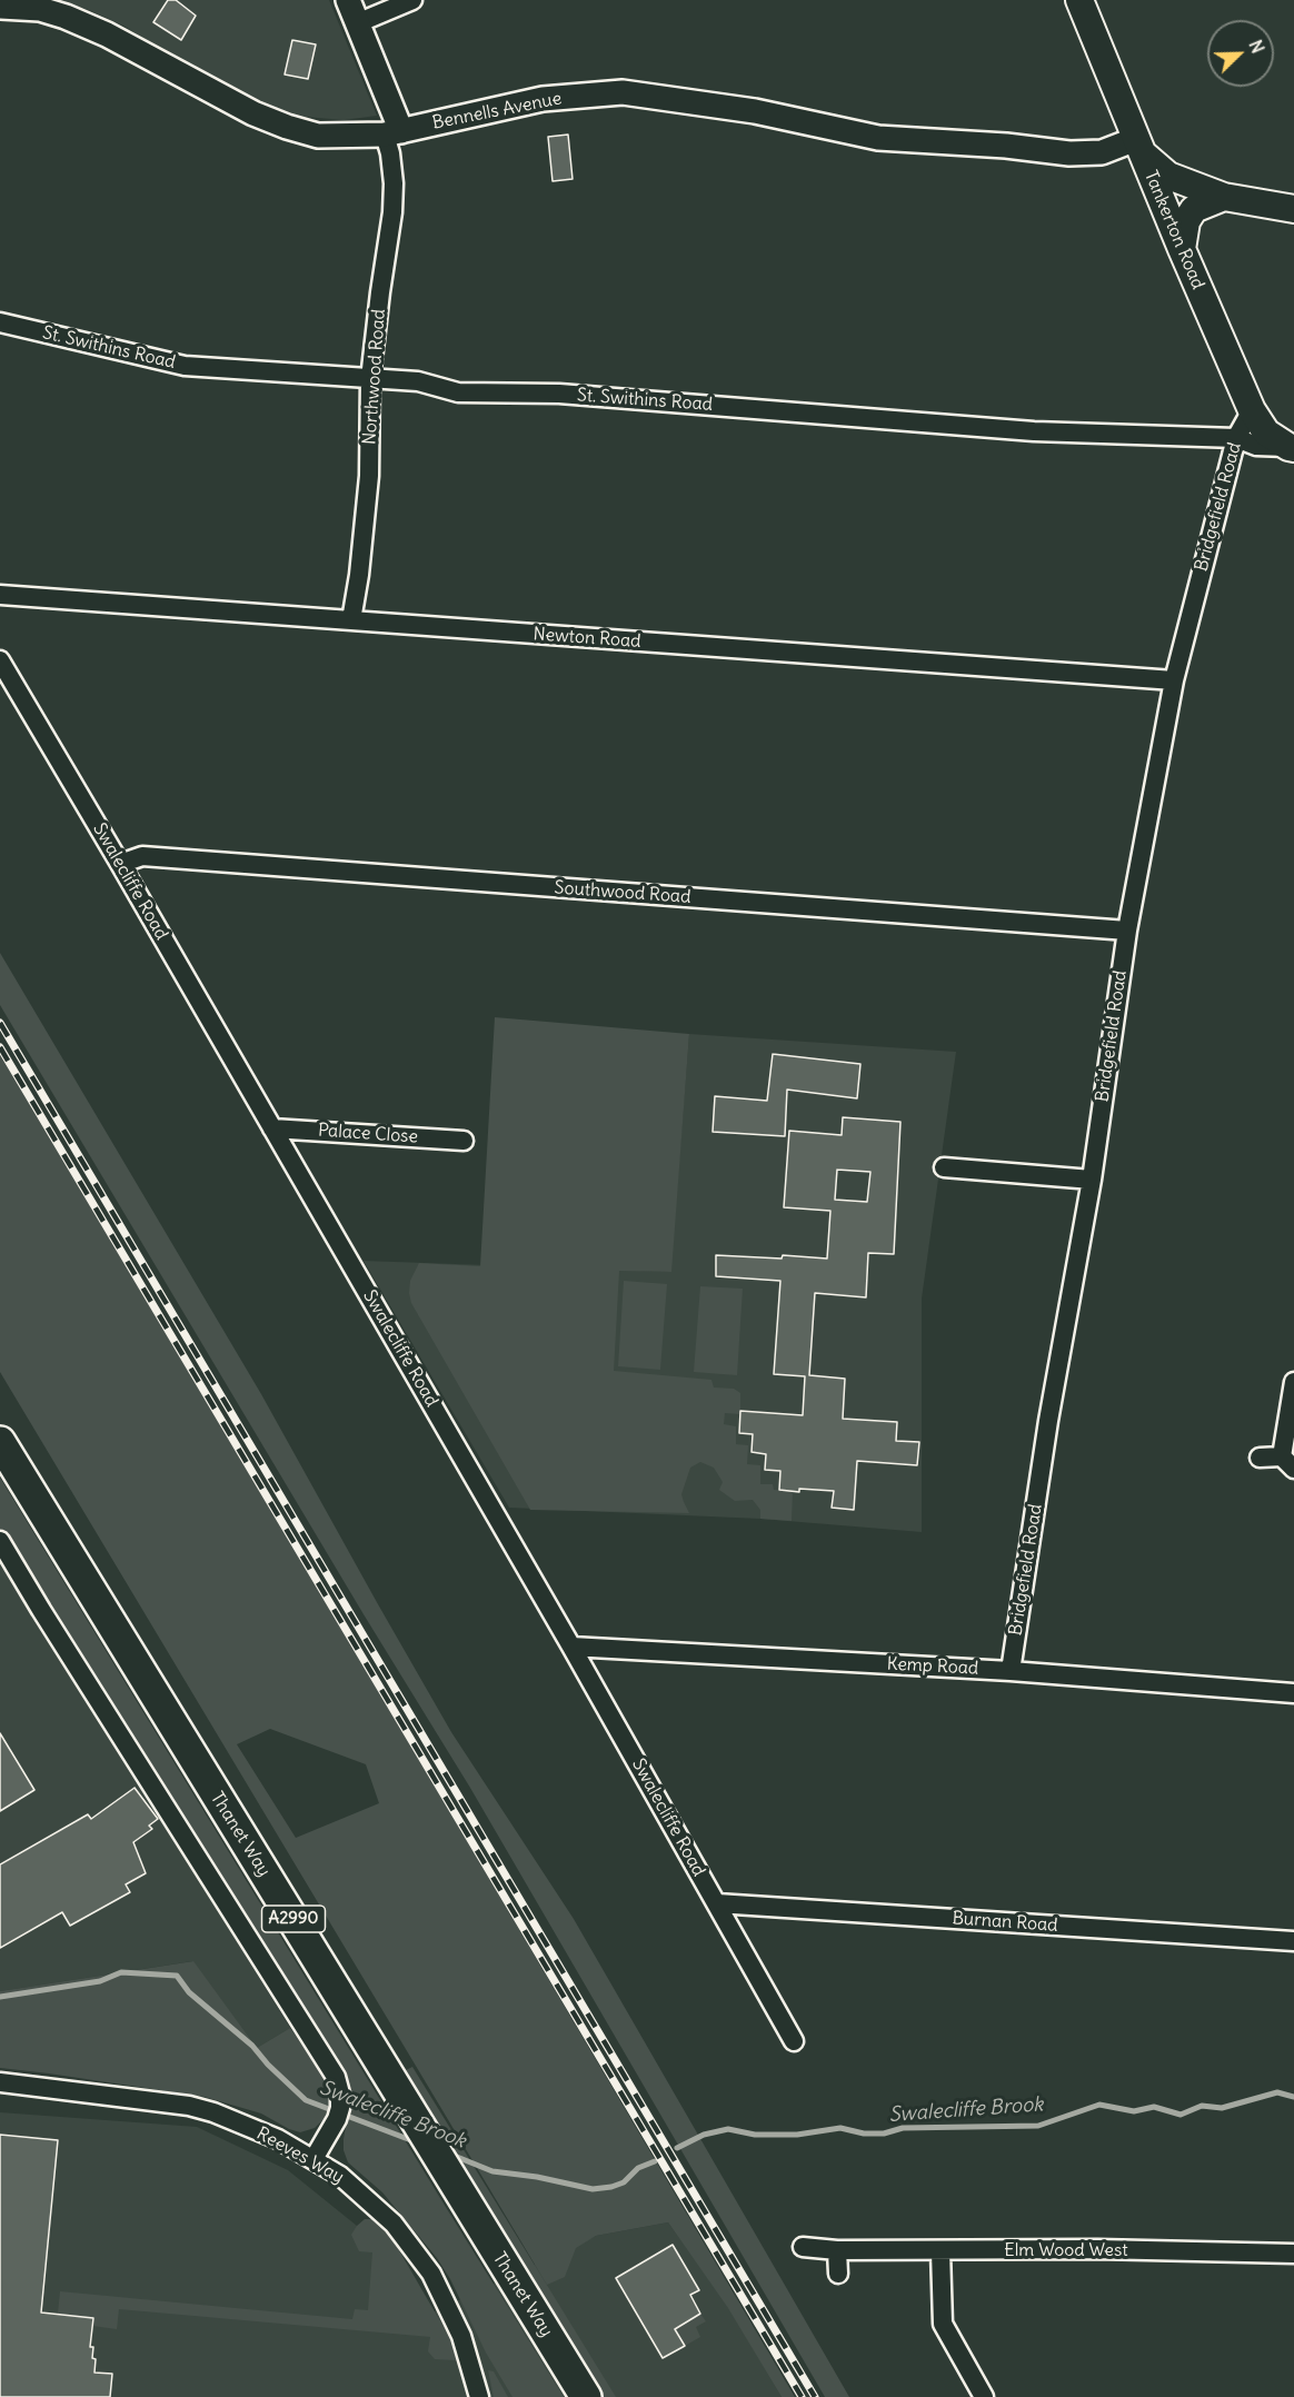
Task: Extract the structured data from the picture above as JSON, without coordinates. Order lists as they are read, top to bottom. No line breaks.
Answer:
{"streets":{"main road":["Tankerton Road","Thanet Way","A2990"],"street":["Bennells Avenue","St. Swithins Road","Northwood Road","Bridgefield Road","Newton Road","Swalecliffe Road","Southwood Road","Palace Close","Kemp Road","Burnan Road","Reeves Way","Elm Wood West"]},"crossings":[["Bennells Avenue","Tankerton Road"],["Bennells Avenue","Northwood Road"],["Tankerton Road","St. Swithins Road"],["Tankerton Road","Bridgefield Road"],["St. Swithins Road","Northwood Road"],["St. Swithins Road","Bridgefield Road"],["Northwood Road","Newton Road"],["Bridgefield Road","Newton Road"],["Bridgefield Road","Southwood Road"],["Bridgefield Road","Kemp Road"],["Swalecliffe Road","Southwood Road"],["Swalecliffe Road","Palace Close"],["Swalecliffe Road","Kemp Road"],["Swalecliffe Road","Burnan Road"]],"water":["Swalecliffe Brook"],"north":"top right"}
